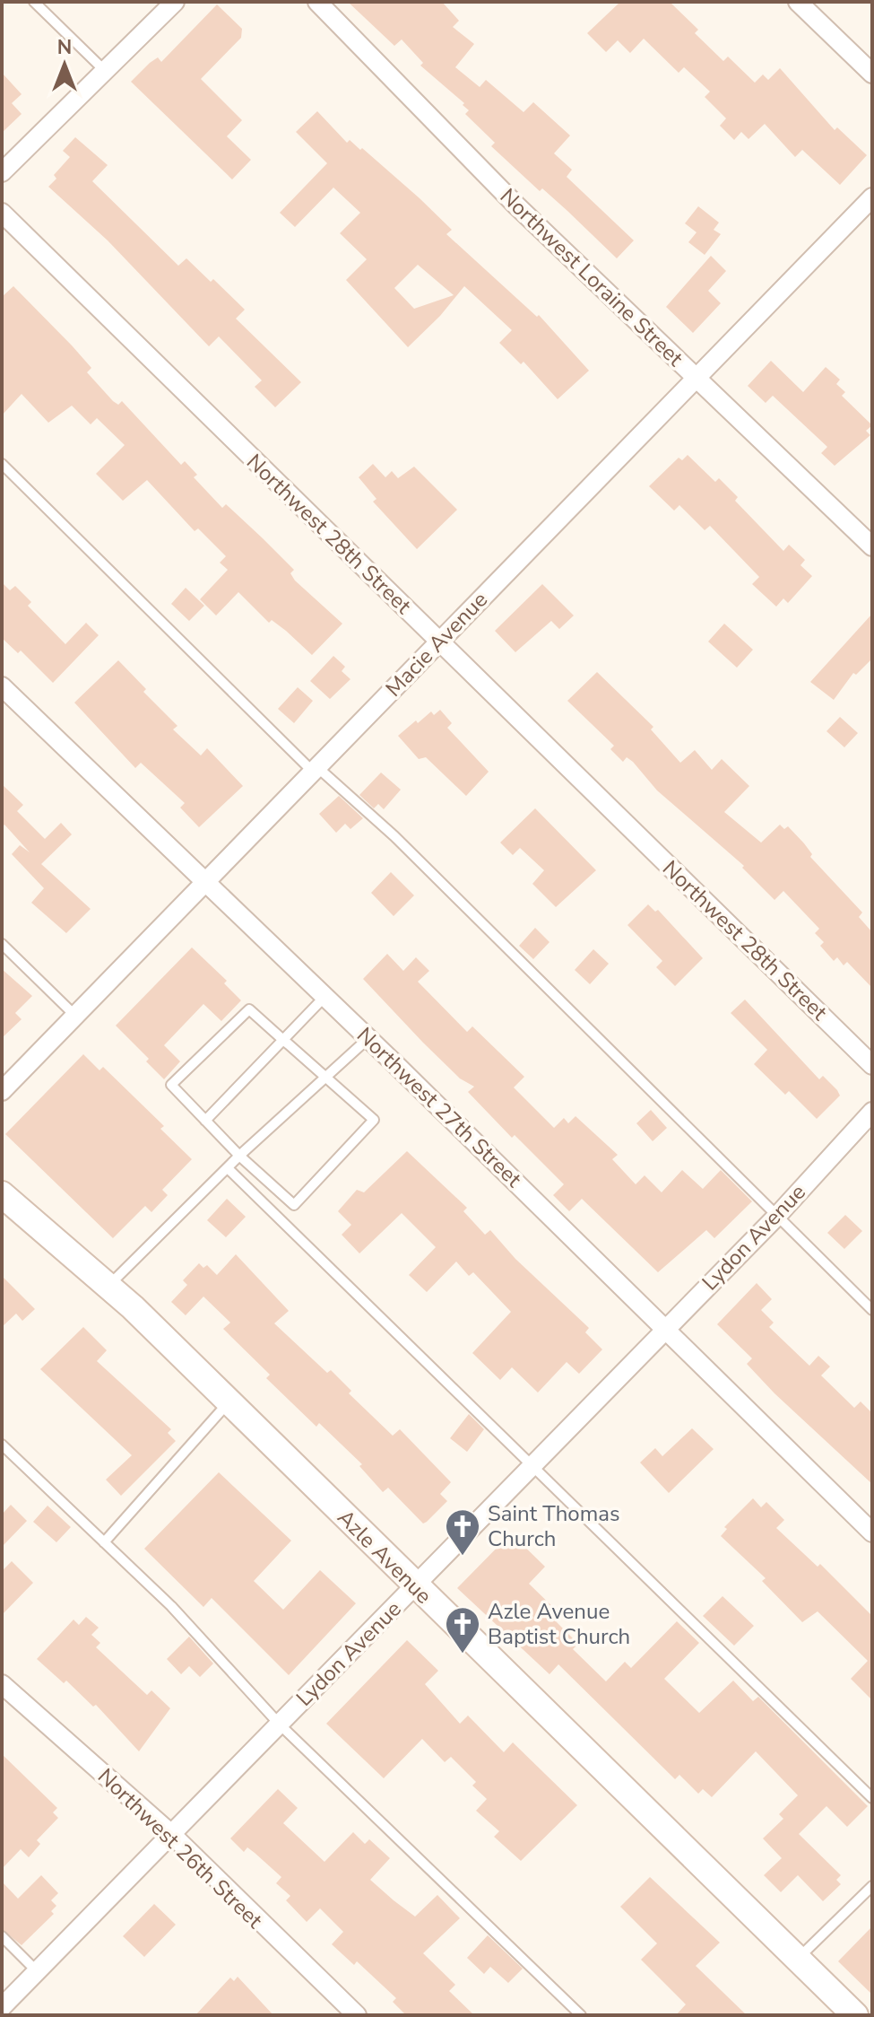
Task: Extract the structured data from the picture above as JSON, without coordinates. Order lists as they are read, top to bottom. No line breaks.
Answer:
{"streets":{"main road":["Azle Avenue"],"street":["Northwest Loraine Street","Northwest 28th Street","Macie Avenue","Northwest 27th Street","Lydon Avenue","Northwest 26th Street"]},"crossings":[["Northwest Loraine Street","Macie Avenue"],["Northwest 28th Street","Macie Avenue"],["Macie Avenue","Northwest 27th Street"],["Northwest 27th Street","Lydon Avenue"],["Lydon Avenue","Azle Avenue"],["Lydon Avenue","Northwest 26th Street"]],"places":{"church":["Saint Thomas Church","Azle Avenue Baptist Church"]},"north":"top"}
